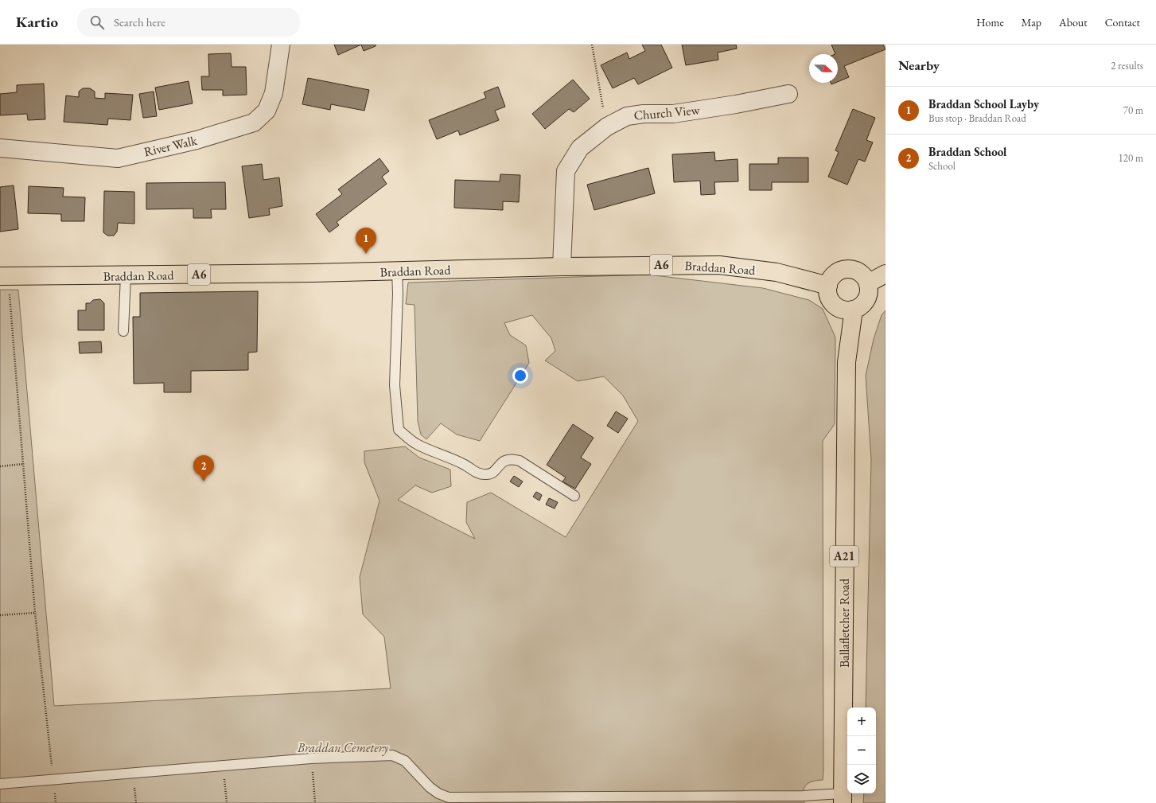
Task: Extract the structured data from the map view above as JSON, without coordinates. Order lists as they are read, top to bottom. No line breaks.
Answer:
{"streets":{"main road":["A6","Braddan Road","A21","Ballafletcher Road"],"street":["Church View","River Walk"]},"crossings":[["Church View","Braddan Road"],["Braddan Road","Ballafletcher Road"]],"parks":["Braddan Cemetery"],"north":"right","page":{"header":"Kartio","search":"Search here","nav":["Home","Map","About","Contact"],"heading":["Nearby","2 results"],"list":[{"mark":"1","name":"Braddan School Layby","note":"Bus stop · Braddan Road","value":"70 m"},{"mark":"2","name":"Braddan School","note":"School","value":"120 m"}],"pins":["1","2"],"map_buttons":["+","−"]}}
